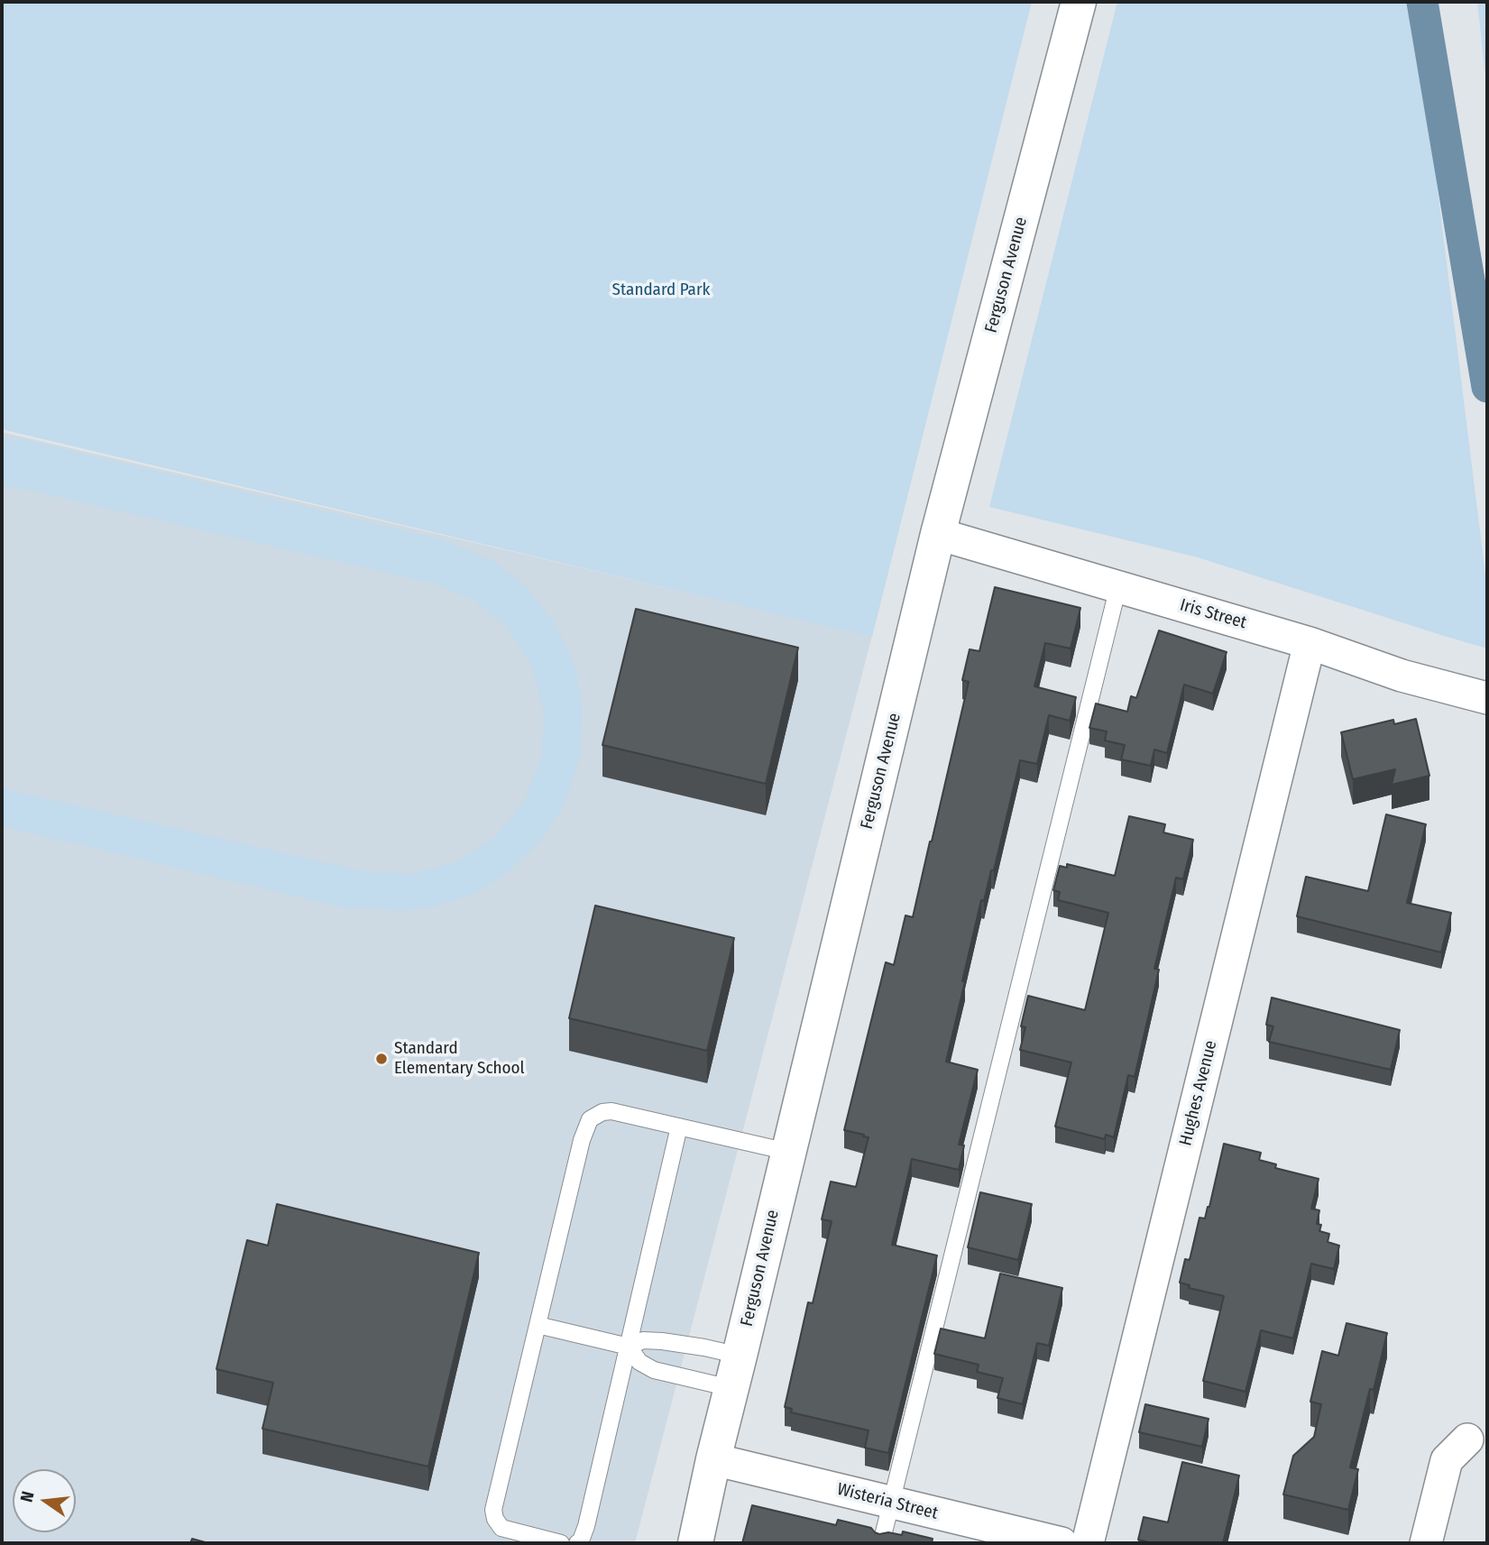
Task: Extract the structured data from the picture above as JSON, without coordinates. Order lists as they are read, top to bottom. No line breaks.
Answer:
{"streets":{"street":["Ferguson Avenue","Iris Street","Hughes Avenue","Wisteria Street"]},"crossings":[["Ferguson Avenue","Iris Street"],["Ferguson Avenue","Wisteria Street"],["Iris Street","Hughes Avenue"]],"parks":["Standard Park"],"places":["Standard Elementary School"],"north":"left"}
